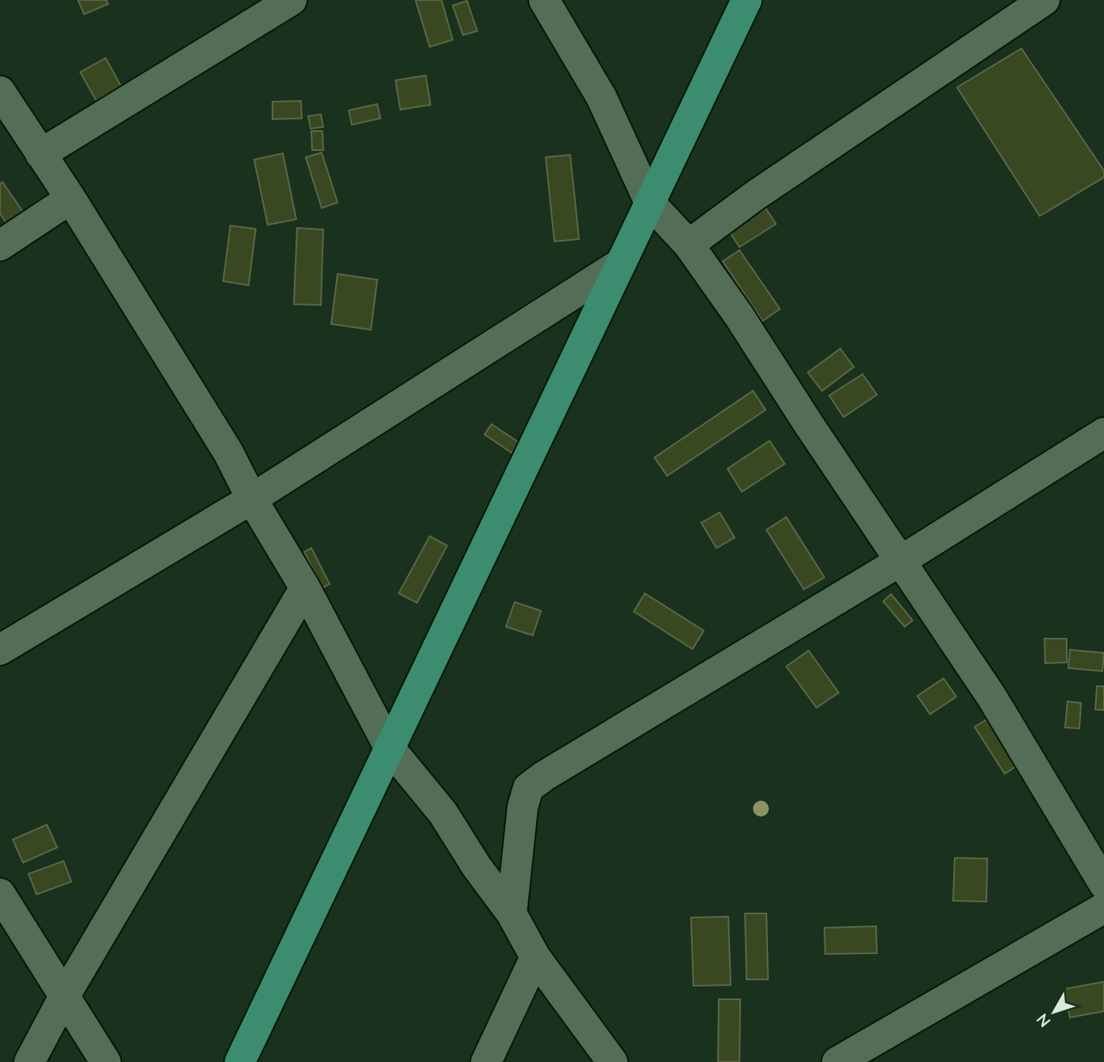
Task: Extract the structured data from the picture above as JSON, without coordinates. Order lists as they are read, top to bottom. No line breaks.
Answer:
{"north":"bottom left"}
